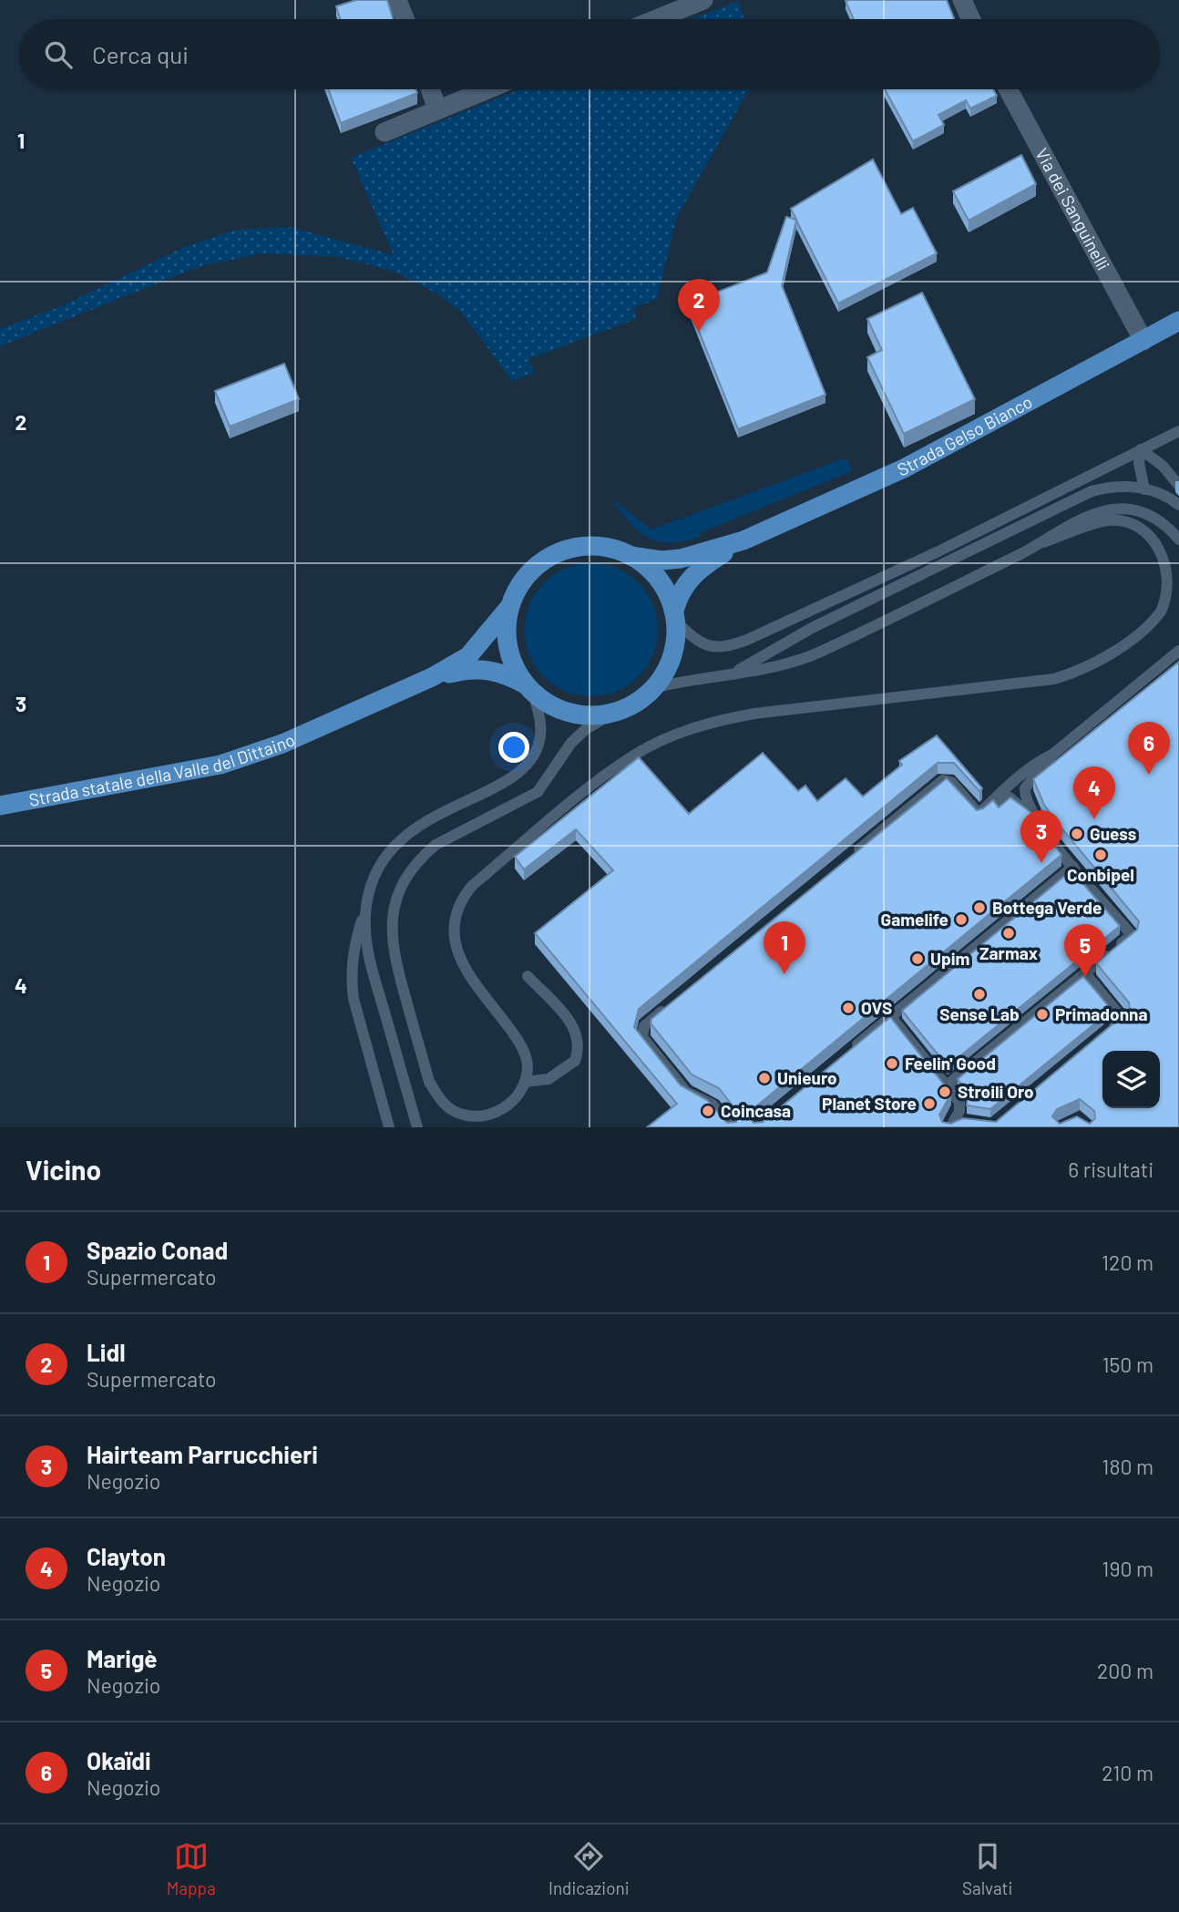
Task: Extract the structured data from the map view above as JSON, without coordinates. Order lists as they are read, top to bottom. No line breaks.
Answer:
{"streets":{"main road":["Strada Gelso Bianco","Strada statale della Valle del Dittaino"],"street":["Via dei Sanguinelli"]},"crossings":[["Via dei Sanguinelli","Strada Gelso Bianco"]],"places":["Guess","Conbipel","Bottega Verde","Gamelife","Zarmax","Upim","Sense Lab","OVS","Primadonna","Feelin' Good","Unieuro","Stroili Oro","Planet Store","Coincasa"],"page":{"search":"Cerca qui","pins":["2","6","4","3","1","5"],"heading":["Vicino","6 risultati"],"list":[{"mark":"1","name":"Spazio Conad","note":"Supermercato","value":"120 m"},{"mark":"2","name":"Lidl","note":"Supermercato","value":"150 m"},{"mark":"3","name":"Hairteam Parrucchieri","note":"Negozio","value":"180 m"},{"mark":"4","name":"Clayton","note":"Negozio","value":"190 m"},{"mark":"5","name":"Marigè","note":"Negozio","value":"200 m"},{"mark":"6","name":"Okaïdi","note":"Negozio","value":"210 m"}],"nav":["Mappa","Indicazioni","Salvati"]},"grid":{"rows":["1","2","3","4"]}}
